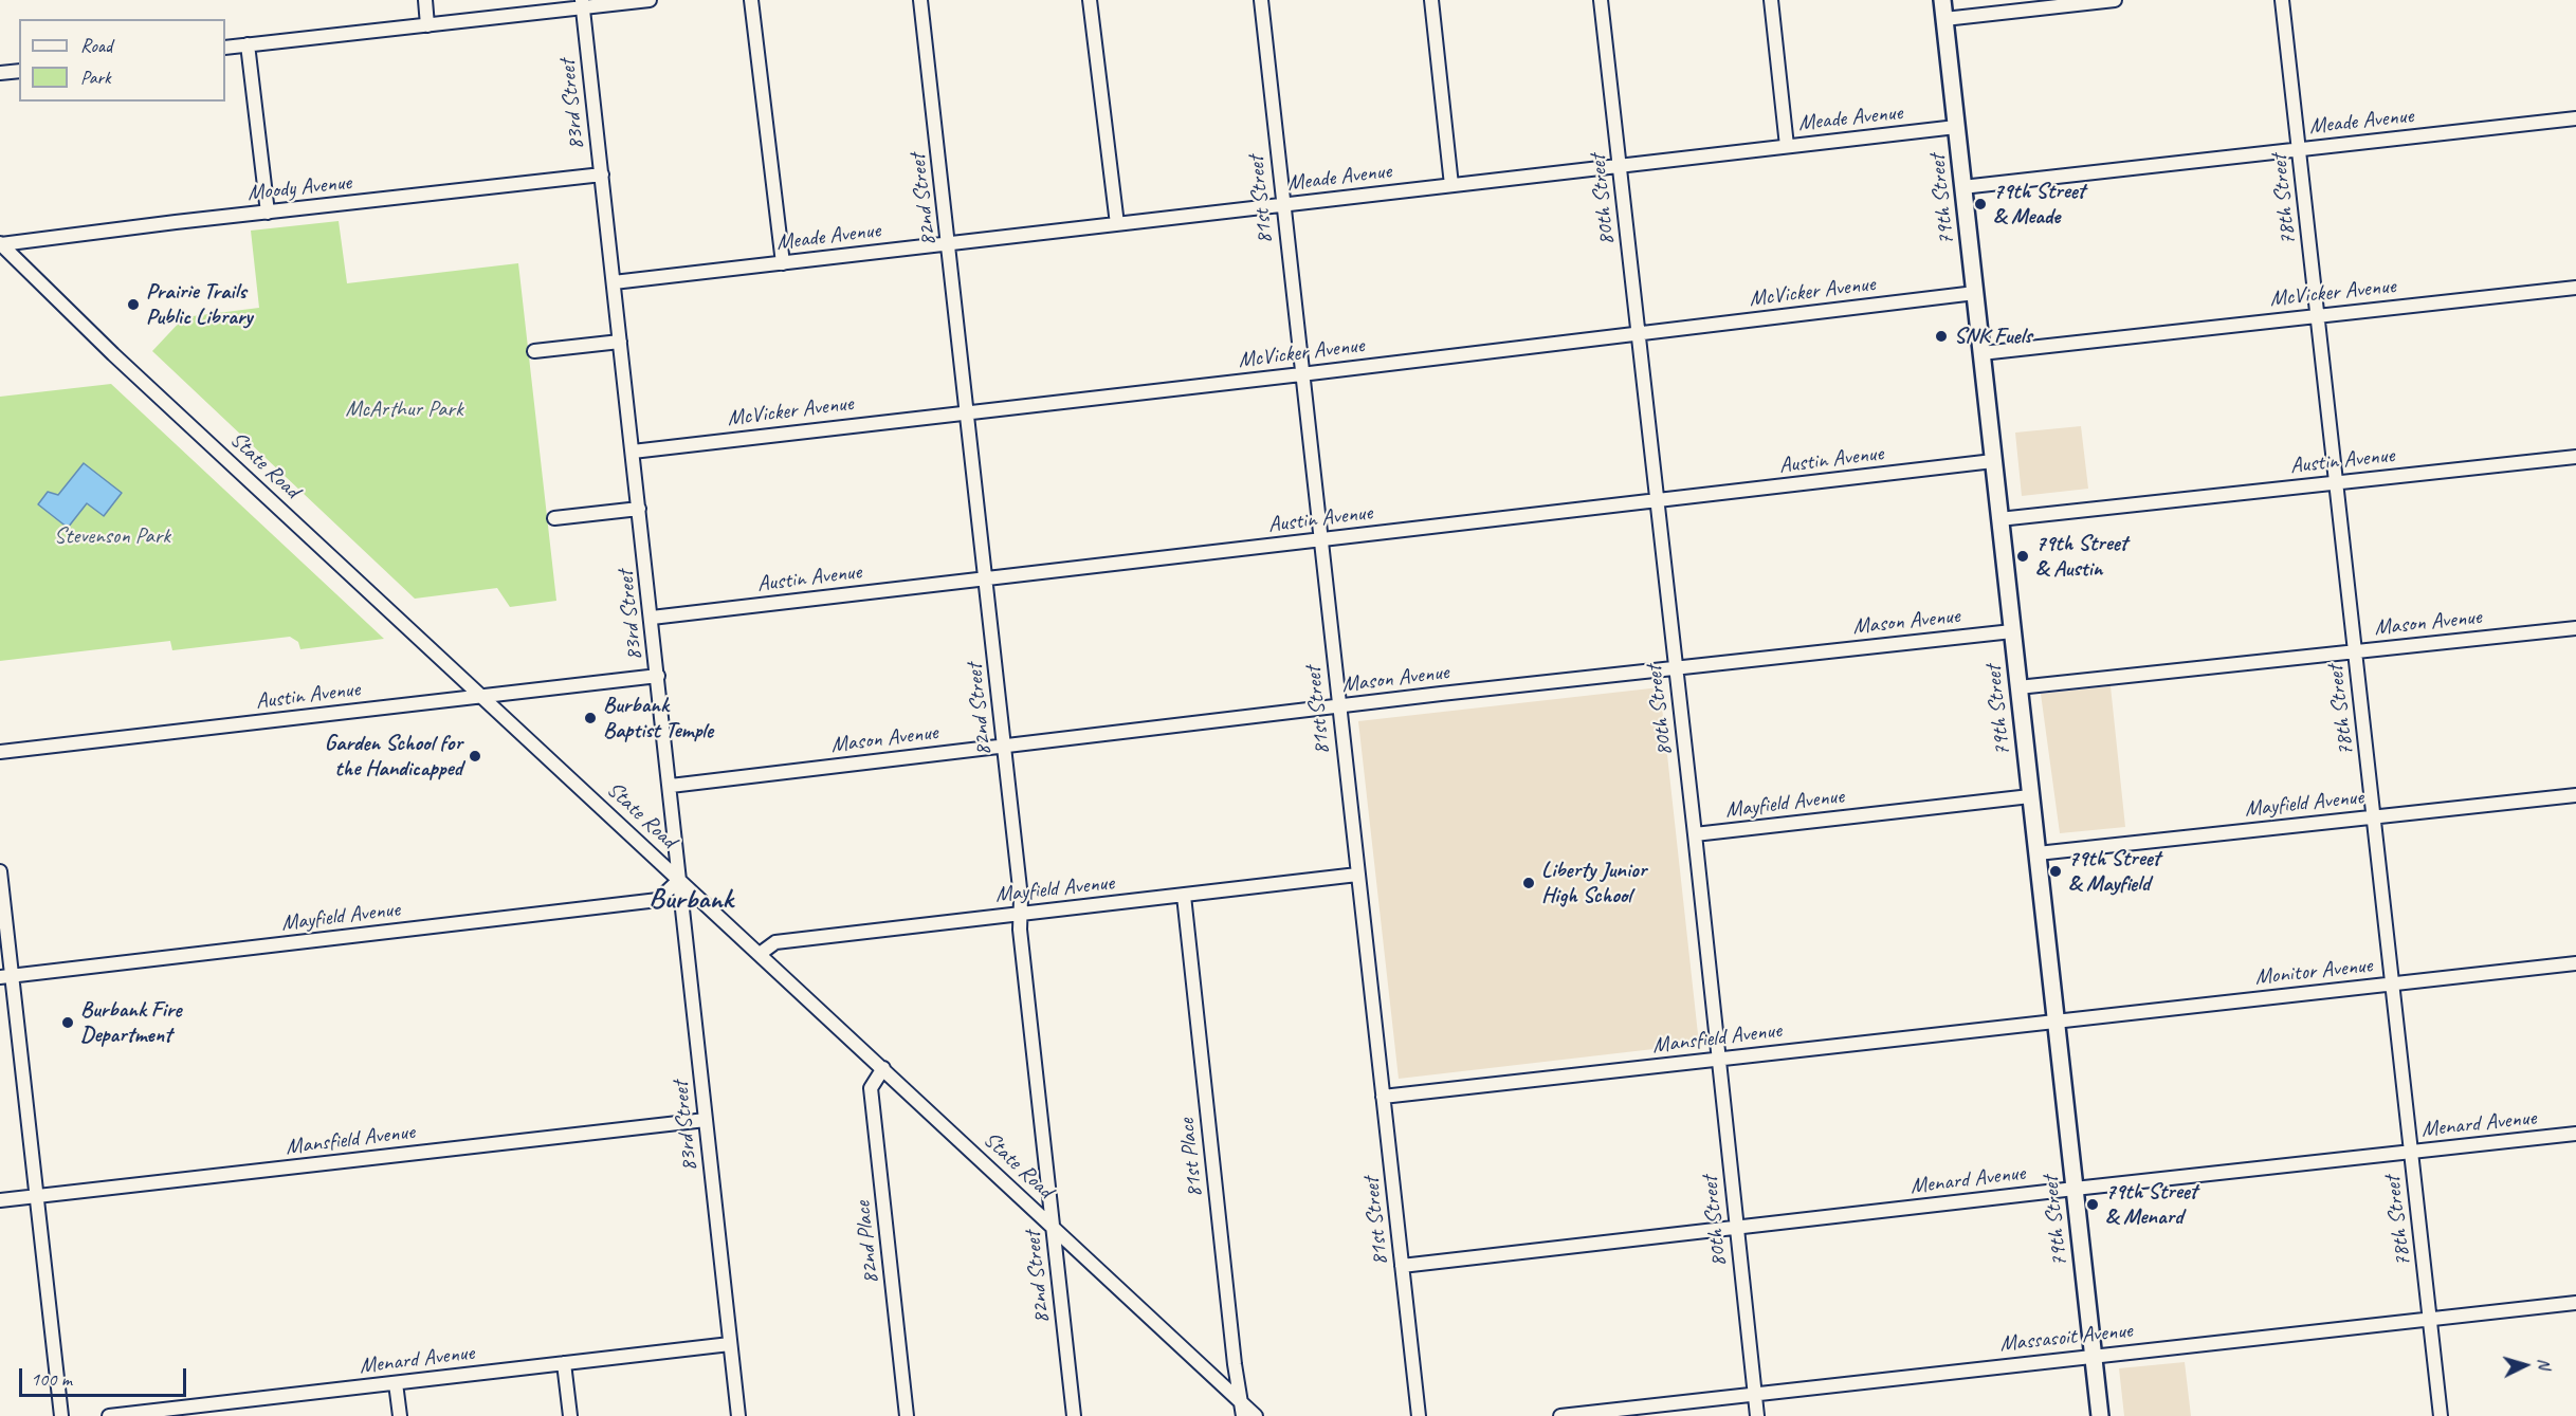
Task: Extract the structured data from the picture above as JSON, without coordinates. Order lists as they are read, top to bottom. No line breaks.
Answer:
{"streets":{"main road":["79th Street"],"street":["83rd Street","Meade Avenue","Moody Avenue","82nd Street","81st Street","80th Street","78th Street","McVicker Avenue","Austin Avenue","State Road","Mason Avenue","Mayfield Avenue","Monitor Avenue","Mansfield Avenue","Menard Avenue","81st Place","82nd Place","Massasoit Avenue"]},"crossings":[["83rd Street","Meade Avenue"],["83rd Street","Moody Avenue"],["83rd Street","McVicker Avenue"],["83rd Street","Austin Avenue"],["83rd Street","State Road"],["83rd Street","Mason Avenue"],["83rd Street","Mayfield Avenue"],["83rd Street","Mansfield Avenue"],["83rd Street","Menard Avenue"],["Meade Avenue","82nd Street"],["Meade Avenue","81st Street"],["Meade Avenue","80th Street"],["Meade Avenue","79th Street"],["Meade Avenue","78th Street"],["Moody Avenue","State Road"],["82nd Street","McVicker Avenue"],["82nd Street","Austin Avenue"],["82nd Street","State Road"],["82nd Street","Mason Avenue"],["82nd Street","Mayfield Avenue"],["81st Street","McVicker Avenue"],["81st Street","Austin Avenue"],["81st Street","Mason Avenue"],["81st Street","Mayfield Avenue"],["81st Street","Mansfield Avenue"],["81st Street","Menard Avenue"],["80th Street","McVicker Avenue"],["80th Street","Austin Avenue"],["80th Street","Mason Avenue"],["80th Street","Mayfield Avenue"],["80th Street","Mansfield Avenue"],["80th Street","Menard Avenue"],["80th Street","Massasoit Avenue"],["79th Street","McVicker Avenue"],["79th Street","Austin Avenue"],["79th Street","Mason Avenue"],["79th Street","Mayfield Avenue"],["79th Street","Monitor Avenue"],["79th Street","Mansfield Avenue"],["79th Street","Menard Avenue"],["79th Street","Massasoit Avenue"],["78th Street","McVicker Avenue"],["78th Street","Austin Avenue"],["78th Street","Mason Avenue"],["78th Street","Mayfield Avenue"],["78th Street","Monitor Avenue"],["78th Street","Menard Avenue"],["78th Street","Massasoit Avenue"],["Austin Avenue","State Road"],["State Road","Mayfield Avenue"],["State Road","81st Place"],["State Road","82nd Place"],["Mayfield Avenue","81st Place"],["Monitor Avenue","Mansfield Avenue"]],"districts":["Burbank"],"parks":["McArthur Park","Stevenson Park"],"places":["79th Street & Meade","Prairie Trails Public Library","SNK Fuels","79th Street & Austin","Burbank Baptist Temple","Garden School for the Handicapped","79th Street & Mayfield","Liberty Junior High School","Burbank Fire Department","79th Street & Menard"],"legend":["Road","Park"],"scale_bar":"100 m","north":"right"}
